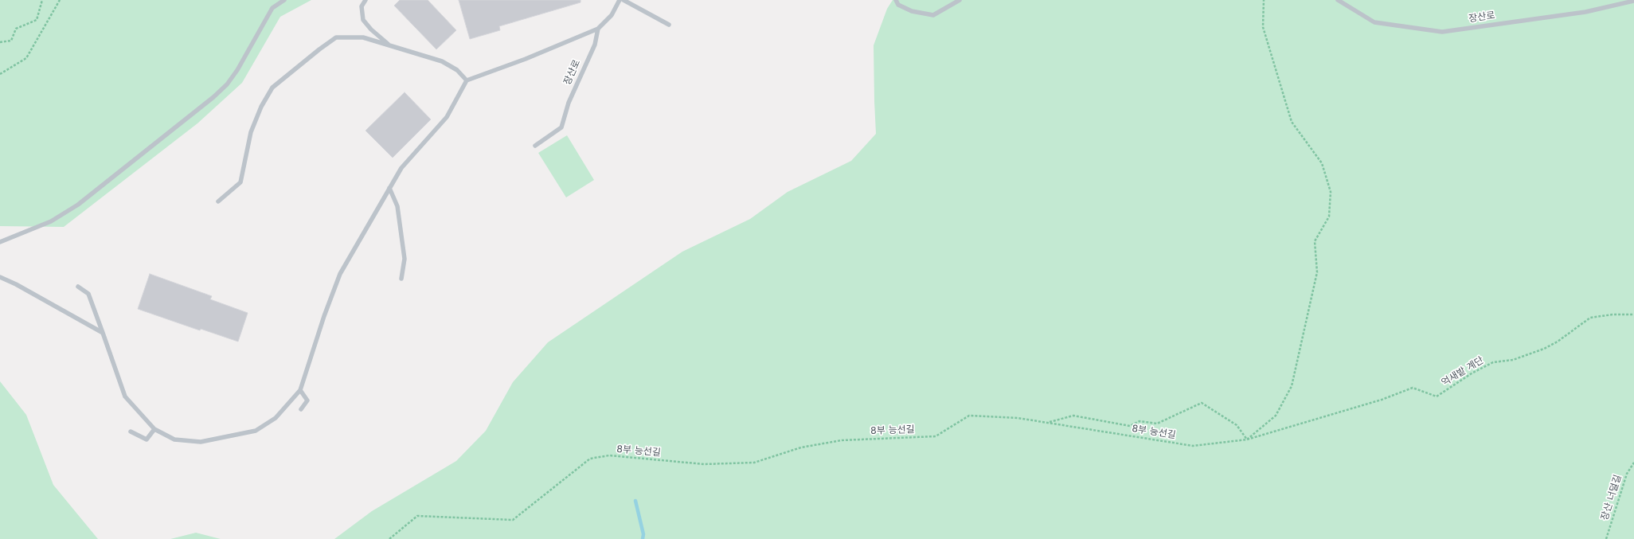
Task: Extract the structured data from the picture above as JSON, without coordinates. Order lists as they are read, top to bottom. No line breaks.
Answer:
{"streets":{"lane":["장산로"],"path":["억새밭 계단","8부 능선길","장산 너덜길"]},"crossings":[["억새밭 계단","8부 능선길"]]}
